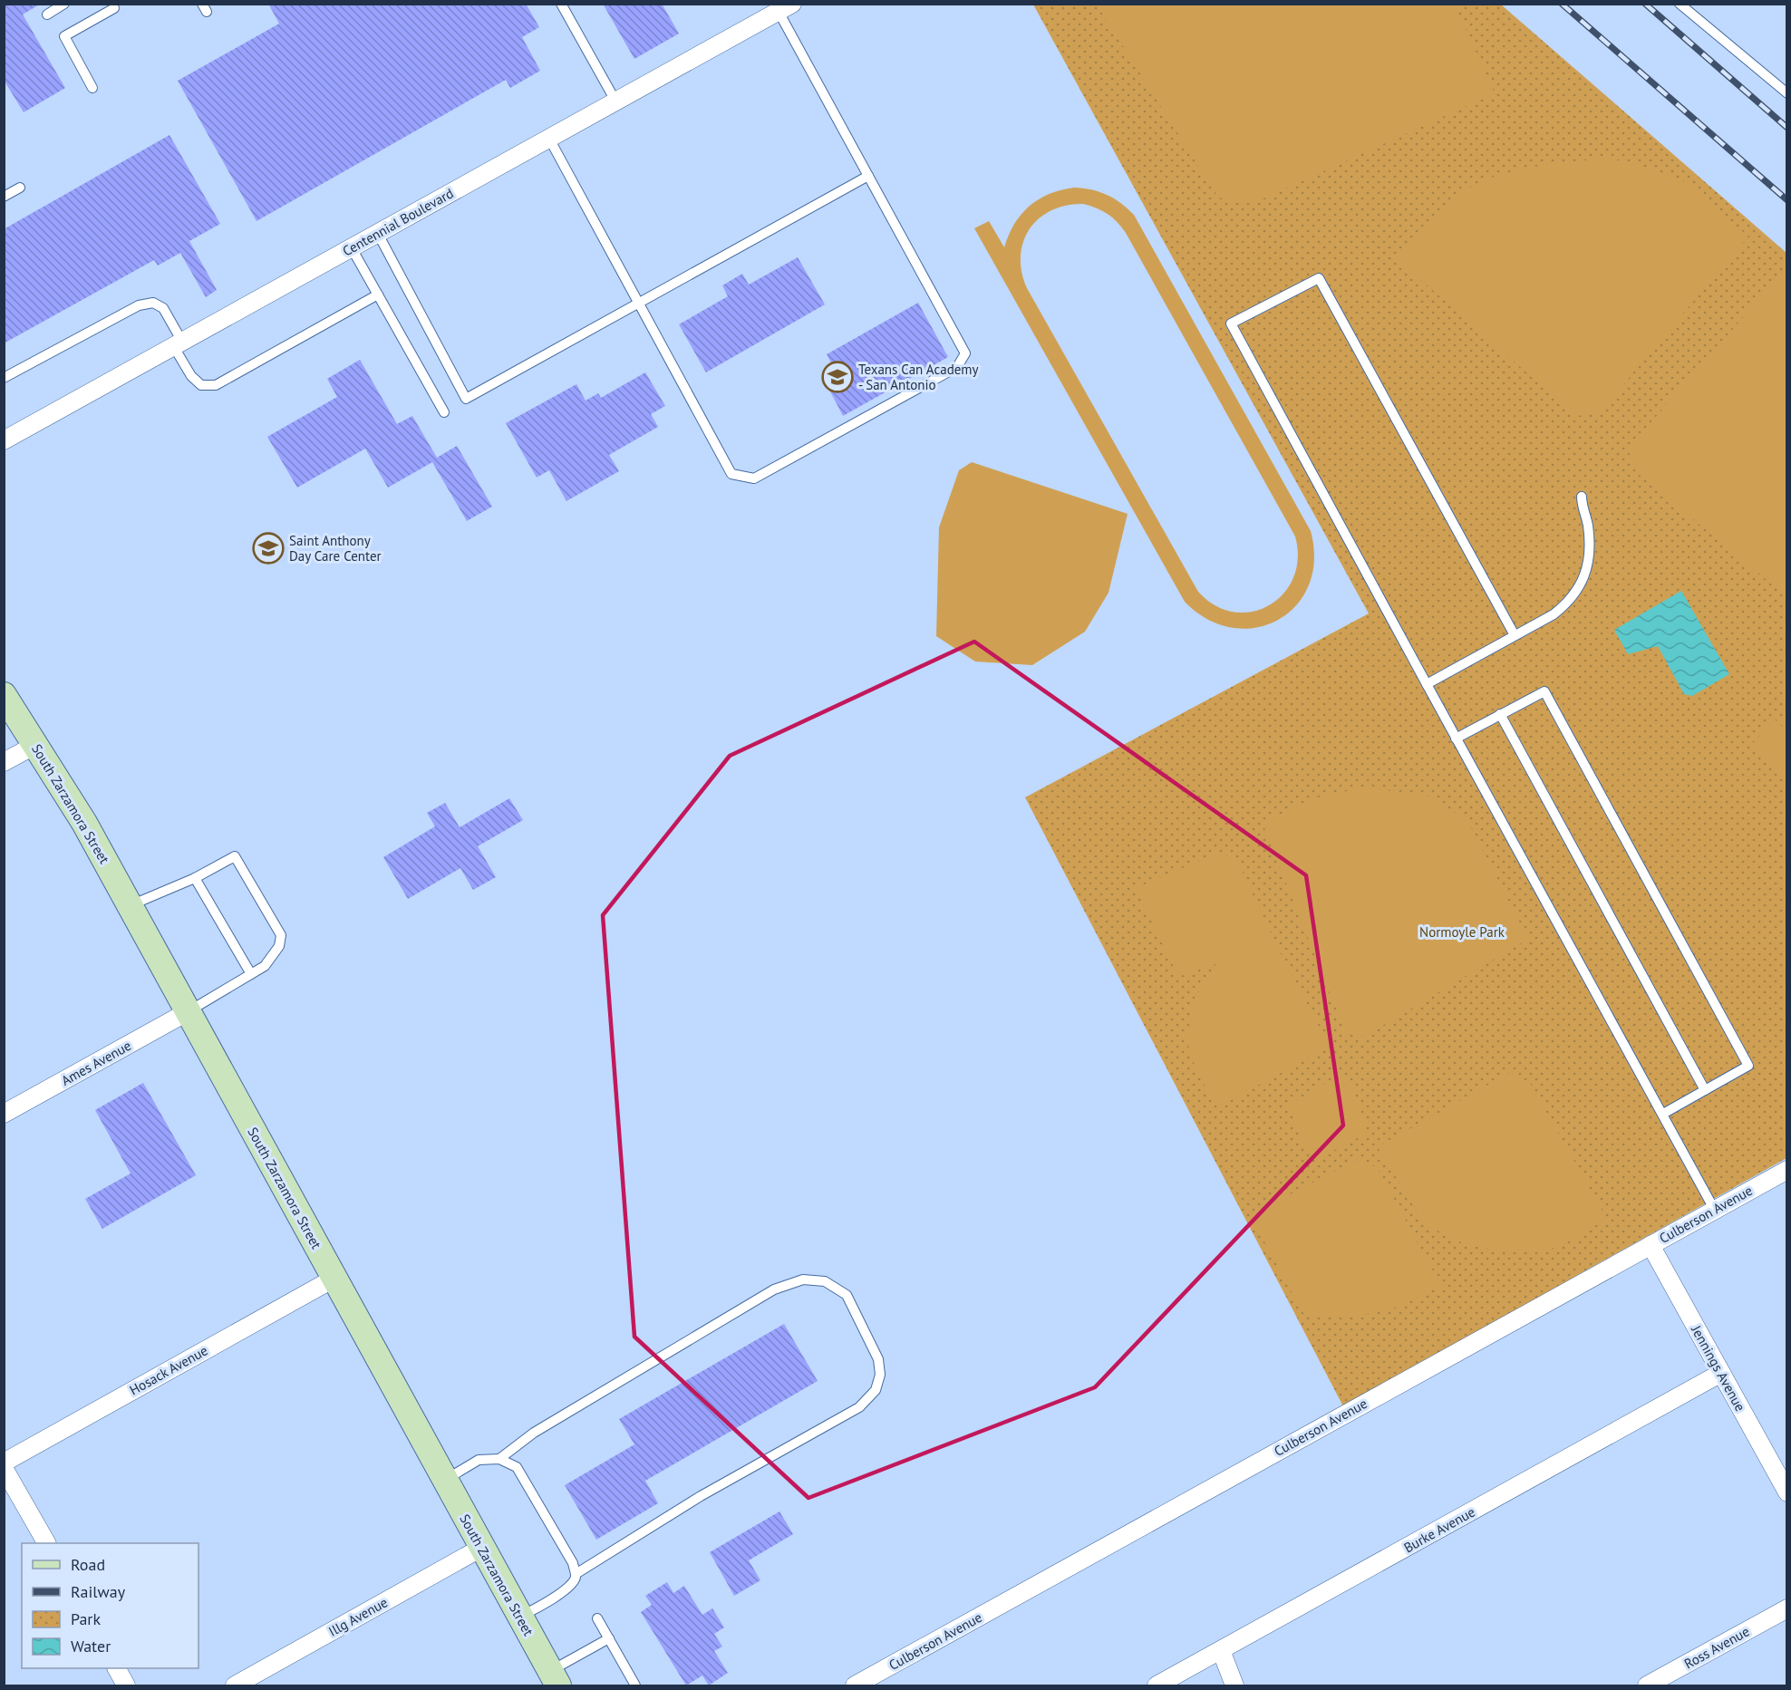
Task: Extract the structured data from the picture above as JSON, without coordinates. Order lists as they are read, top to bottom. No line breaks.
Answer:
{"streets":{"main road":["South Zarzamora Street"],"street":["Centennial Boulevard","Ames Avenue","Culberson Avenue","Jennings Avenue","Hosack Avenue","Burke Avenue","Illg Avenue","Ross Avenue"]},"crossings":[["South Zarzamora Street","Ames Avenue"],["South Zarzamora Street","Hosack Avenue"],["South Zarzamora Street","Illg Avenue"],["Culberson Avenue","Jennings Avenue"],["Jennings Avenue","Burke Avenue"]],"parks":["Normoyle Park"],"places":{"school or university":["Texans Can Academy - San Antonio","Saint Anthony Day Care Center"]},"legend":["Road","Railway","Park","Water"]}
